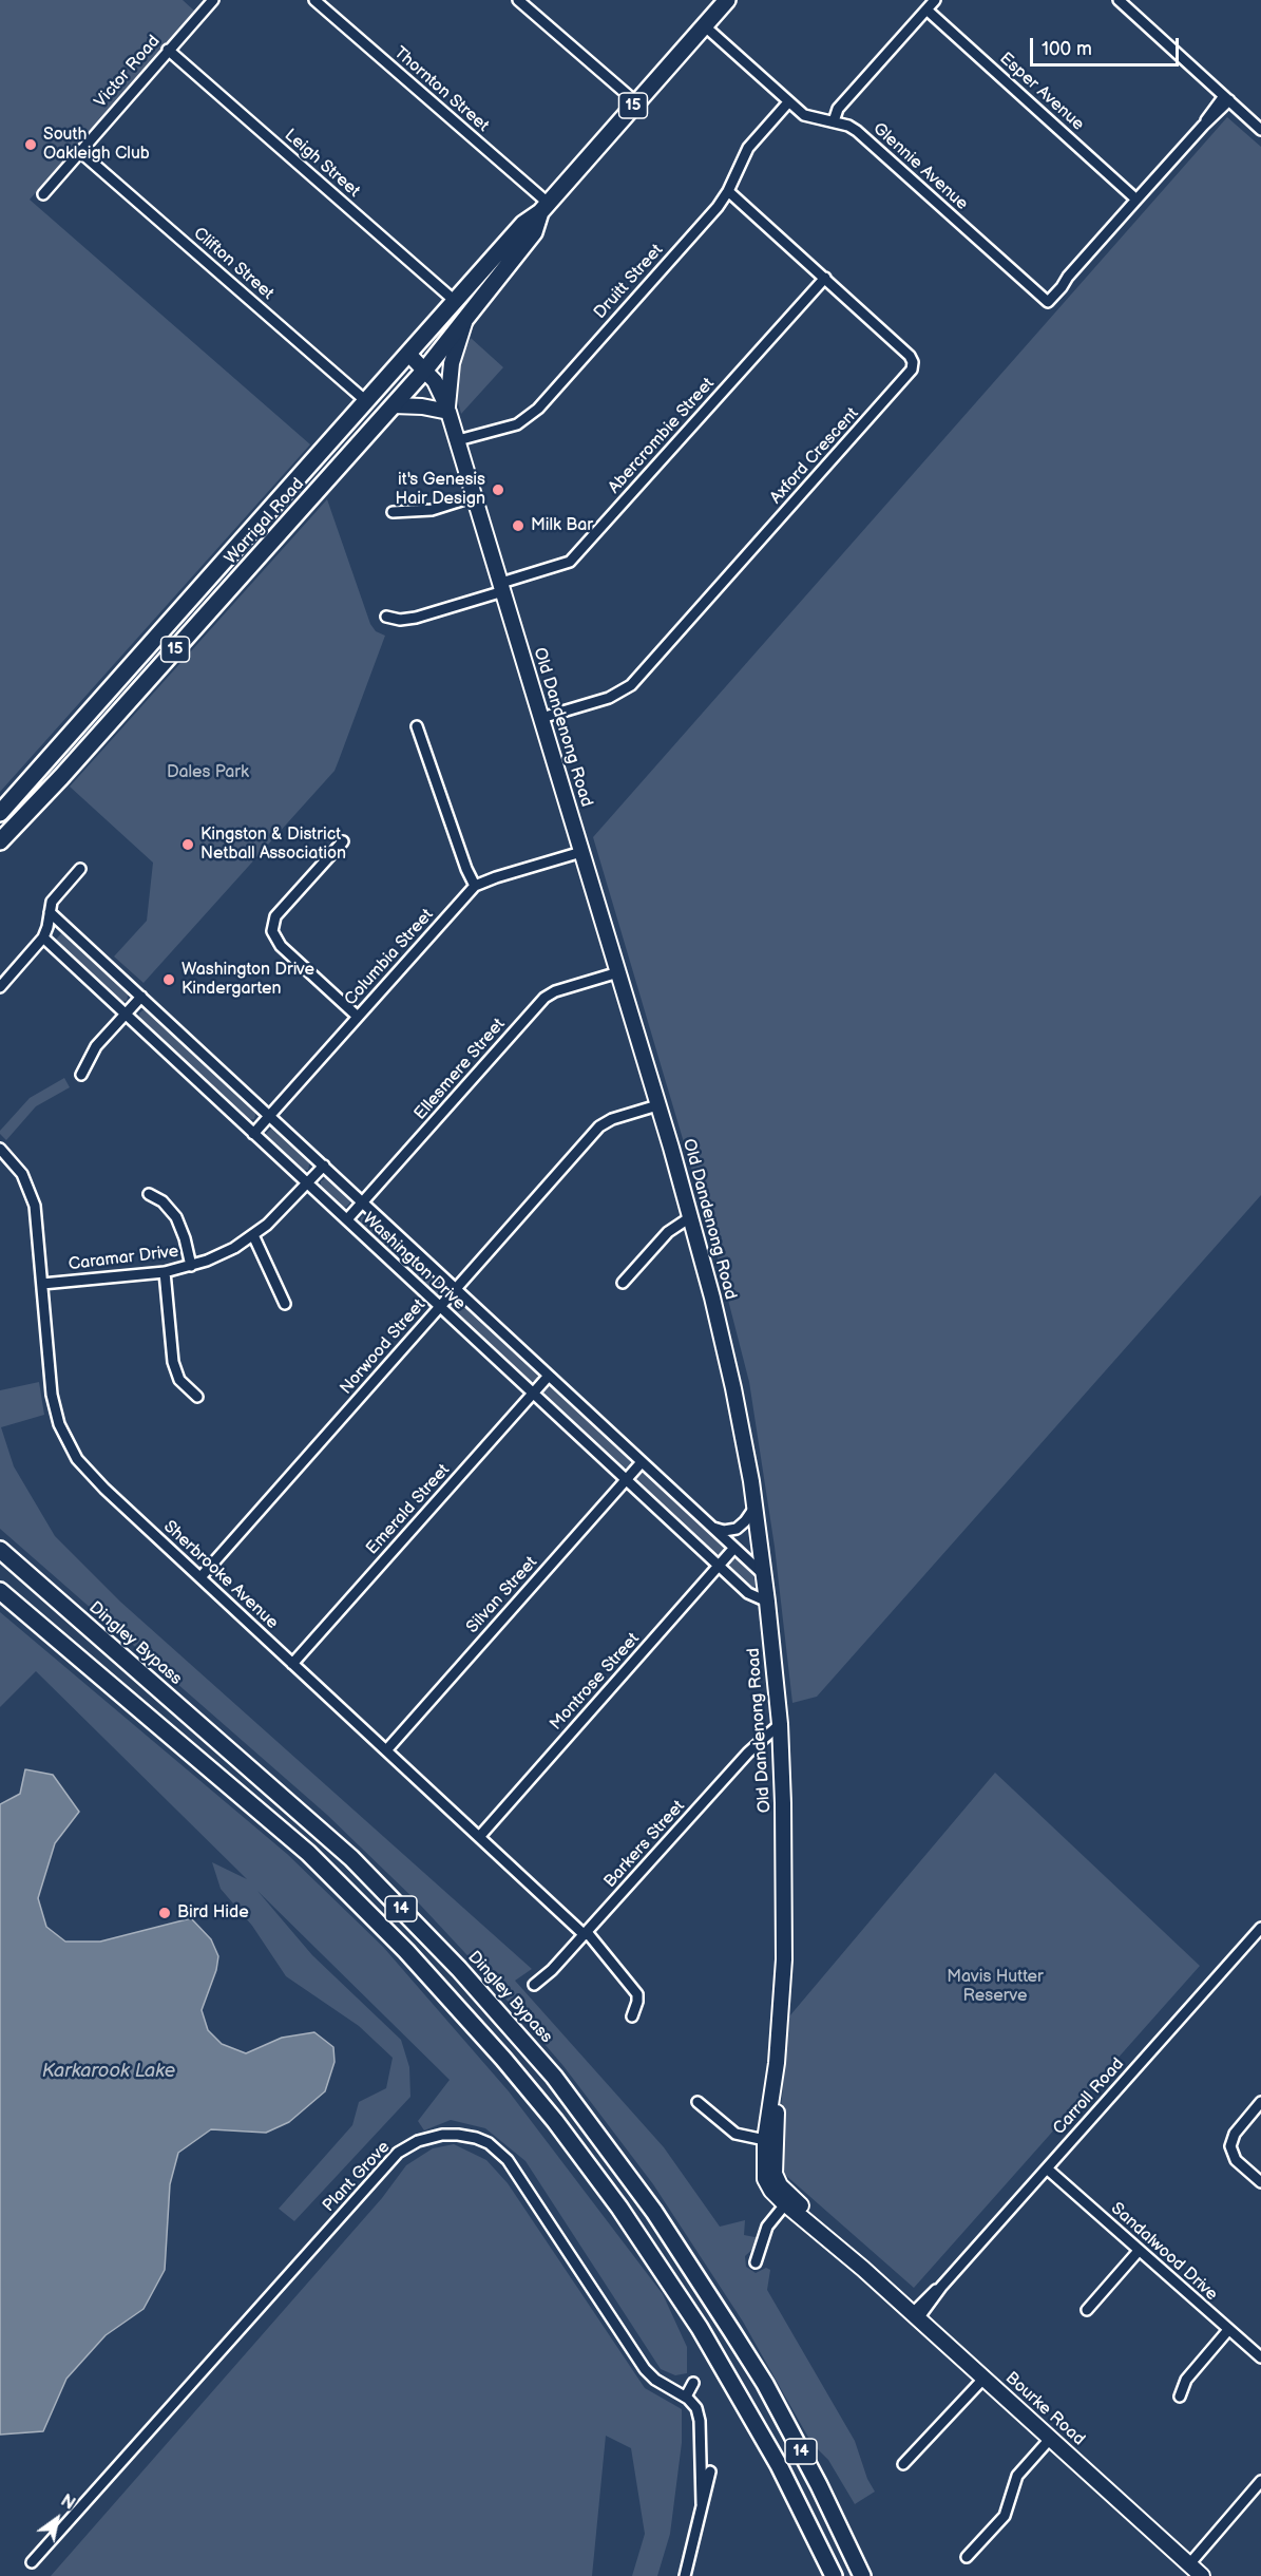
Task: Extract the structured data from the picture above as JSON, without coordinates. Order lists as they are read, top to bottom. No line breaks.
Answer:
{"streets":{"highway":["15","Warrigal Road","Dingley Bypass","14"],"main road":["Old Dandenong Road","Bourke Road"],"street":["Victor Road","Thornton Street","Esper Avenue","Leigh Street","Glennie Avenue","Clifton Street","Druitt Street","Abercrombie Street","Axford Crescent","Columbia Street","Ellesmere Street","Caramar Drive","Washington Drive","Norwood Street","Emerald Street","Sherbrooke Avenue","Silvan Street","Montrose Street","Barkers Street","Carroll Road","Plant Grove","Sandalwood Drive"]},"crossings":[["Victor Road","Leigh Street"],["Victor Road","Clifton Street"],["Thornton Street","Warrigal Road"],["Esper Avenue","Glennie Avenue"],["Leigh Street","Warrigal Road"],["Glennie Avenue","Druitt Street"],["Glennie Avenue","Warrigal Road"],["Clifton Street","Warrigal Road"],["Druitt Street","Axford Crescent"],["Druitt Street","Old Dandenong Road"],["Abercrombie Street","Axford Crescent"],["Abercrombie Street","Old Dandenong Road"],["Axford Crescent","Old Dandenong Road"],["Warrigal Road","Old Dandenong Road"],["Old Dandenong Road","Columbia Street"],["Old Dandenong Road","Ellesmere Street"],["Old Dandenong Road","Washington Drive"],["Old Dandenong Road","Norwood Street"],["Old Dandenong Road","Barkers Street"],["Old Dandenong Road","Bourke Road"],["Columbia Street","Washington Drive"],["Ellesmere Street","Washington Drive"],["Caramar Drive","Washington Drive"],["Caramar Drive","Sherbrooke Avenue"],["Washington Drive","Norwood Street"],["Washington Drive","Emerald Street"],["Washington Drive","Silvan Street"],["Washington Drive","Montrose Street"],["Norwood Street","Sherbrooke Avenue"],["Emerald Street","Sherbrooke Avenue"],["Sherbrooke Avenue","Silvan Street"],["Sherbrooke Avenue","Montrose Street"],["Sherbrooke Avenue","Barkers Street"],["Carroll Road","Sandalwood Drive"],["Carroll Road","Bourke Road"]],"water":["Karkarook Lake"],"parks":["Dales Park","Mavis Hutter Reserve"],"places":["South Oakleigh Club","it's Genesis Hair Design","Milk Bar","Kingston & District Netball Association","Washington Drive Kindergarten","Bird Hide"],"scale_bar":"100 m","north":"top right"}
